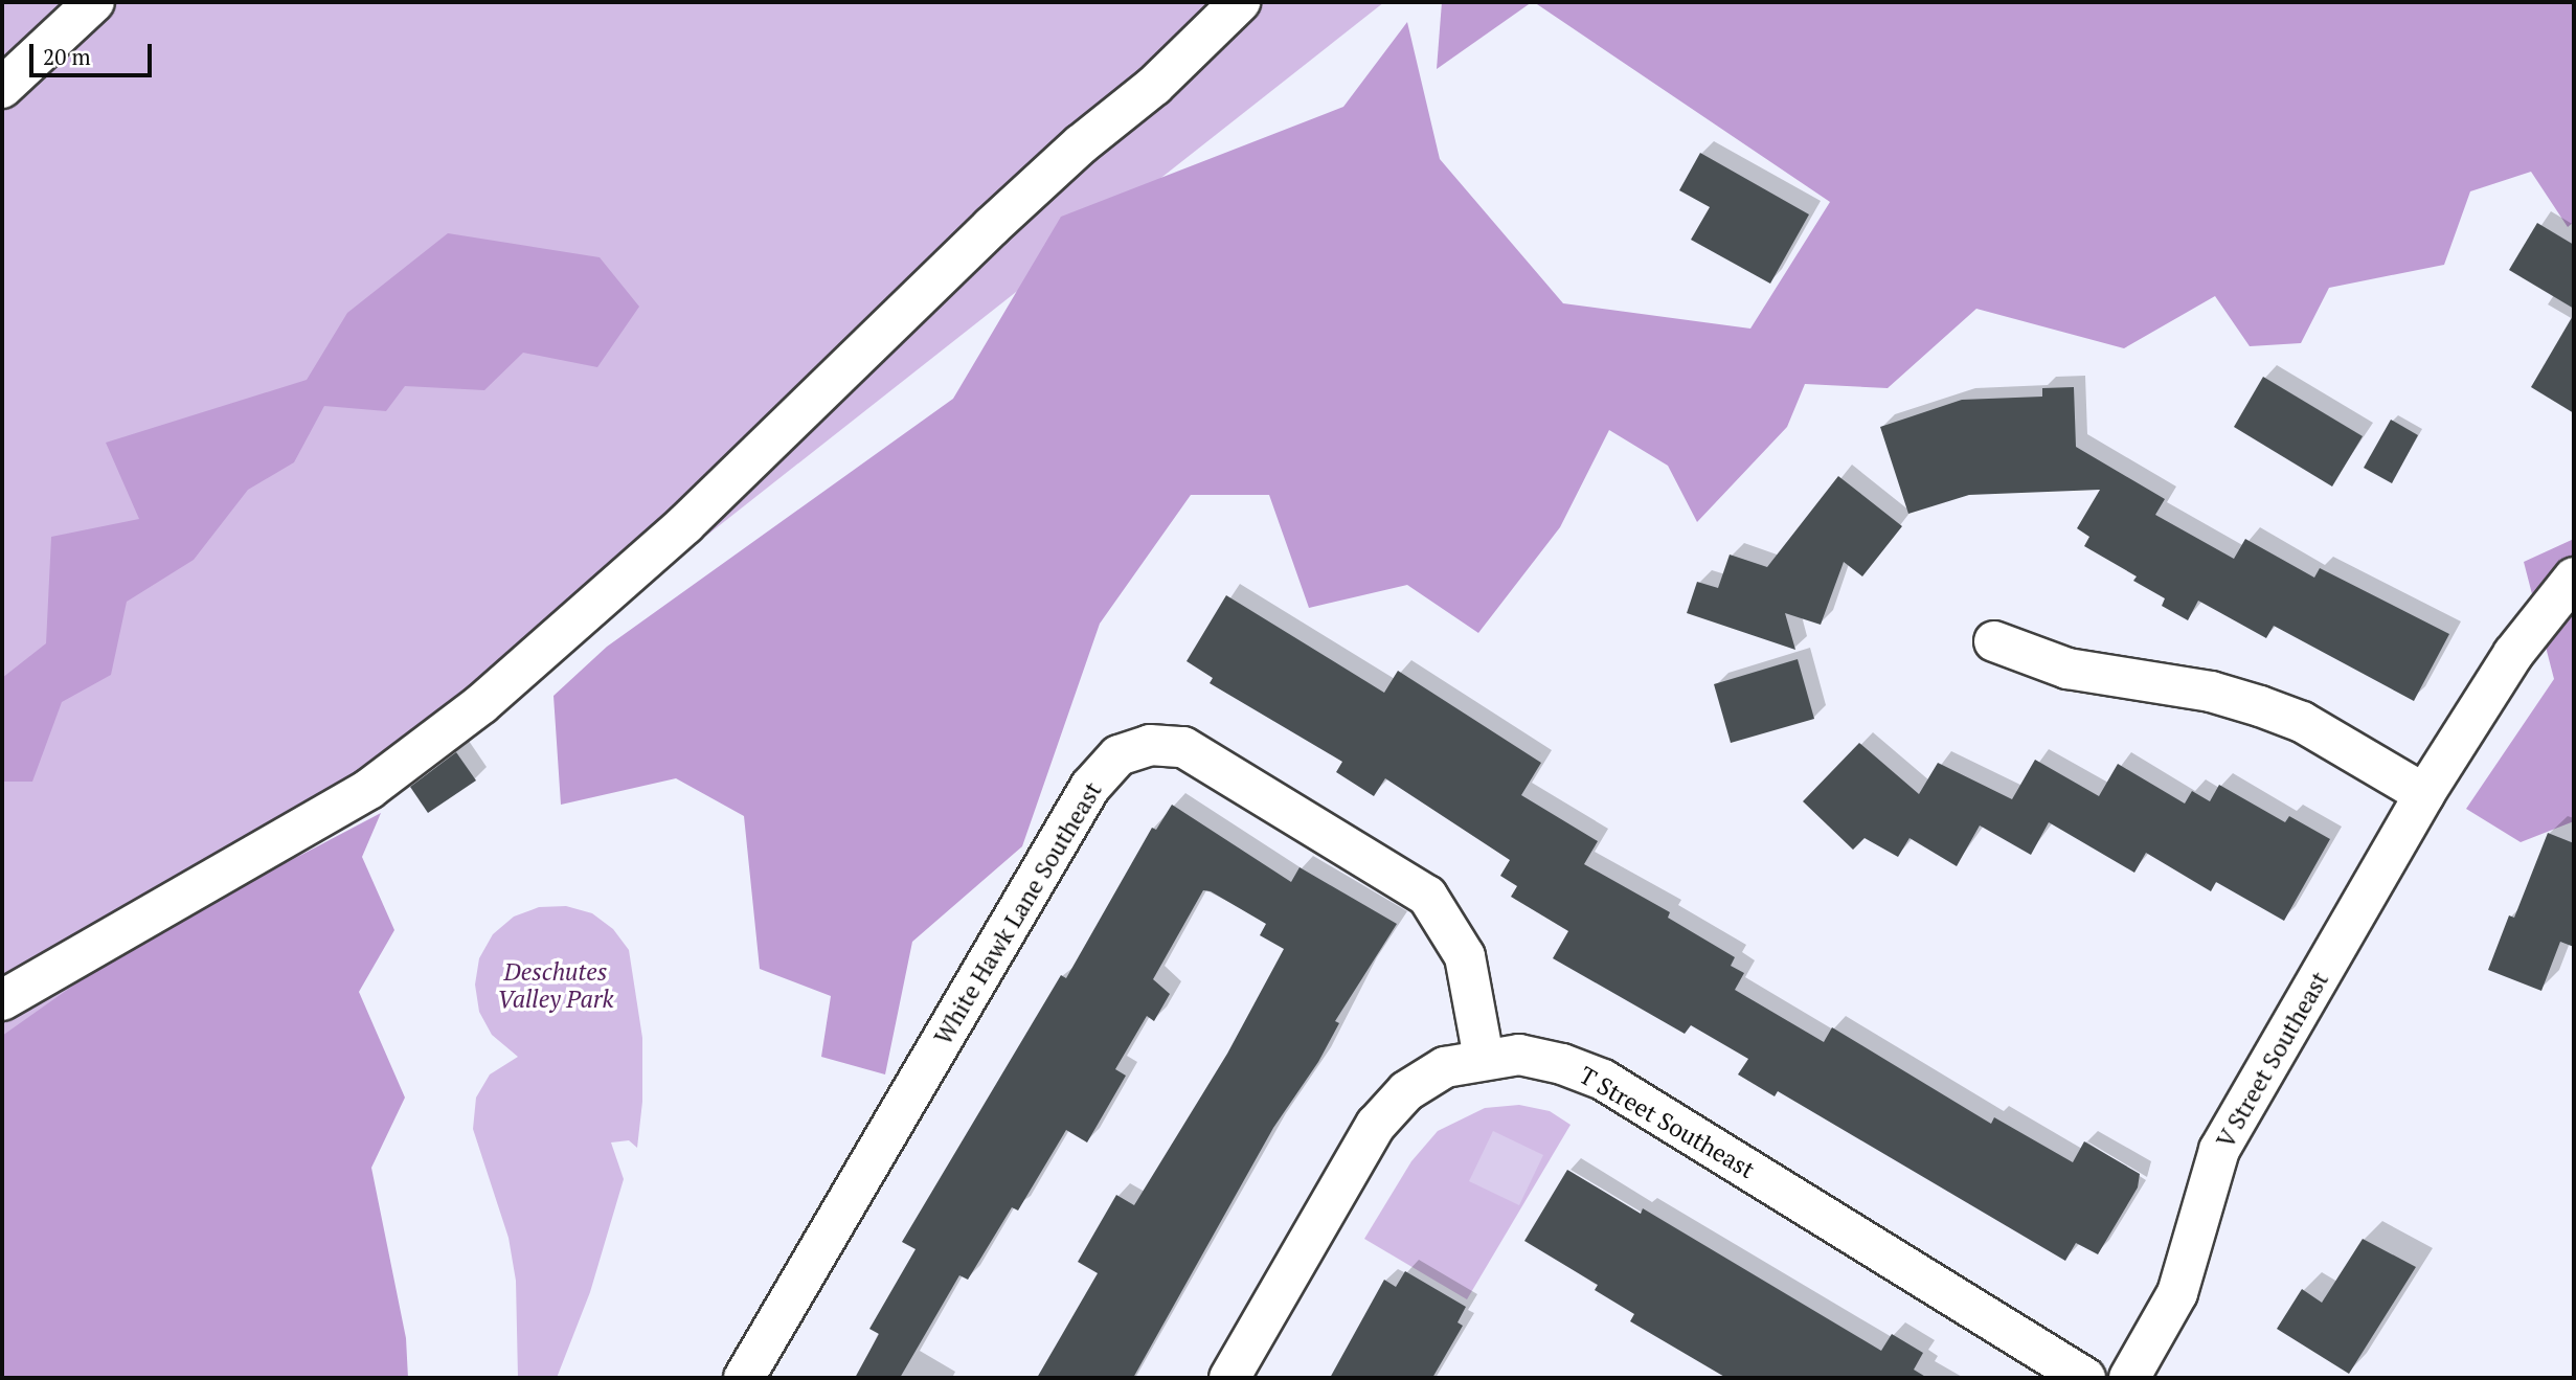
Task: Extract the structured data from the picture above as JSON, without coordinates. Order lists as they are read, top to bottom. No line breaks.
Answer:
{"streets":{"street":["White Hawk Lane Southeast","V Street Southeast","T Street Southeast"]},"crossings":[["White Hawk Lane Southeast","T Street Southeast"]],"parks":["Deschutes Valley Park"],"scale_bar":"20 m"}
